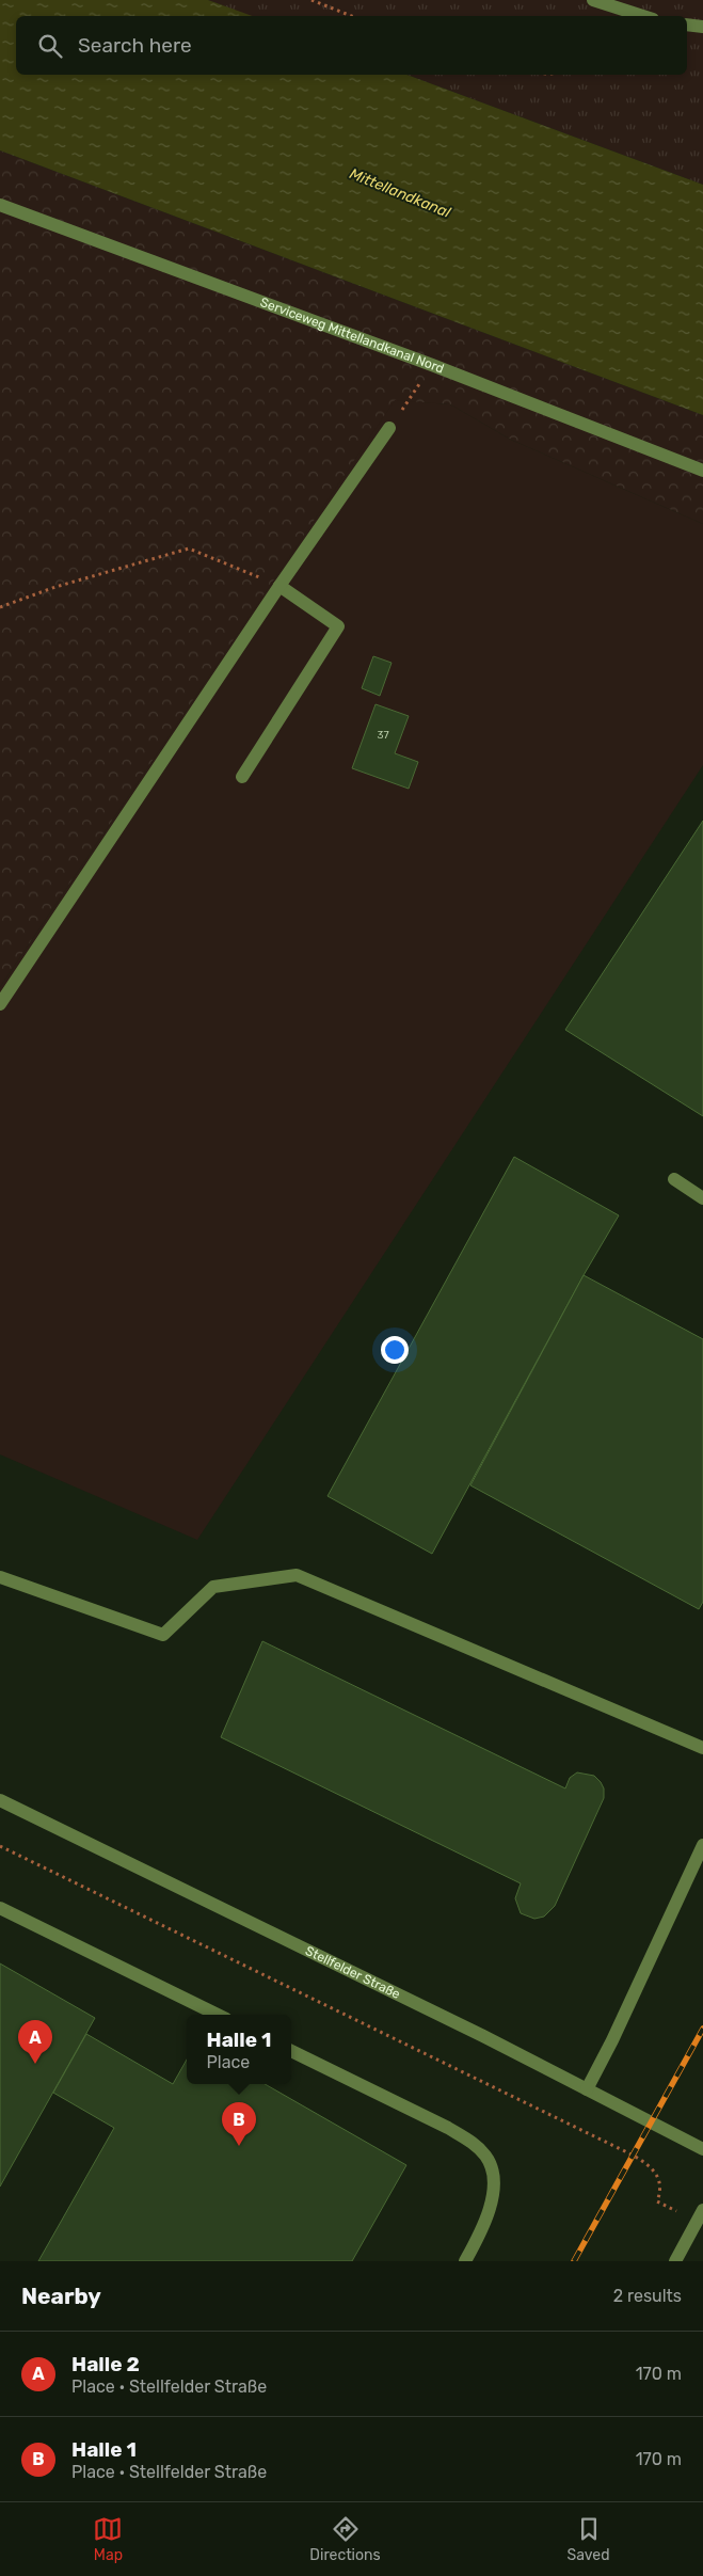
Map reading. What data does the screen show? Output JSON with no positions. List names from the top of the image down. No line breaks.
{"streets":{"street":["Serviceweg Mittellandkanal Nord","Stellfelder Straße"]},"water":["Mittellandkanal"],"house_numbers":["37"],"page":{"search":"Search here","popup":["Halle 1","Place"],"pins":["A","B"],"heading":["Nearby","2 results"],"list":[{"mark":"A","name":"Halle 2","note":"Place · Stellfelder Straße","value":"170 m"},{"mark":"B","name":"Halle 1","note":"Place · Stellfelder Straße","value":"170 m"}],"nav":["Map","Directions","Saved"]}}
